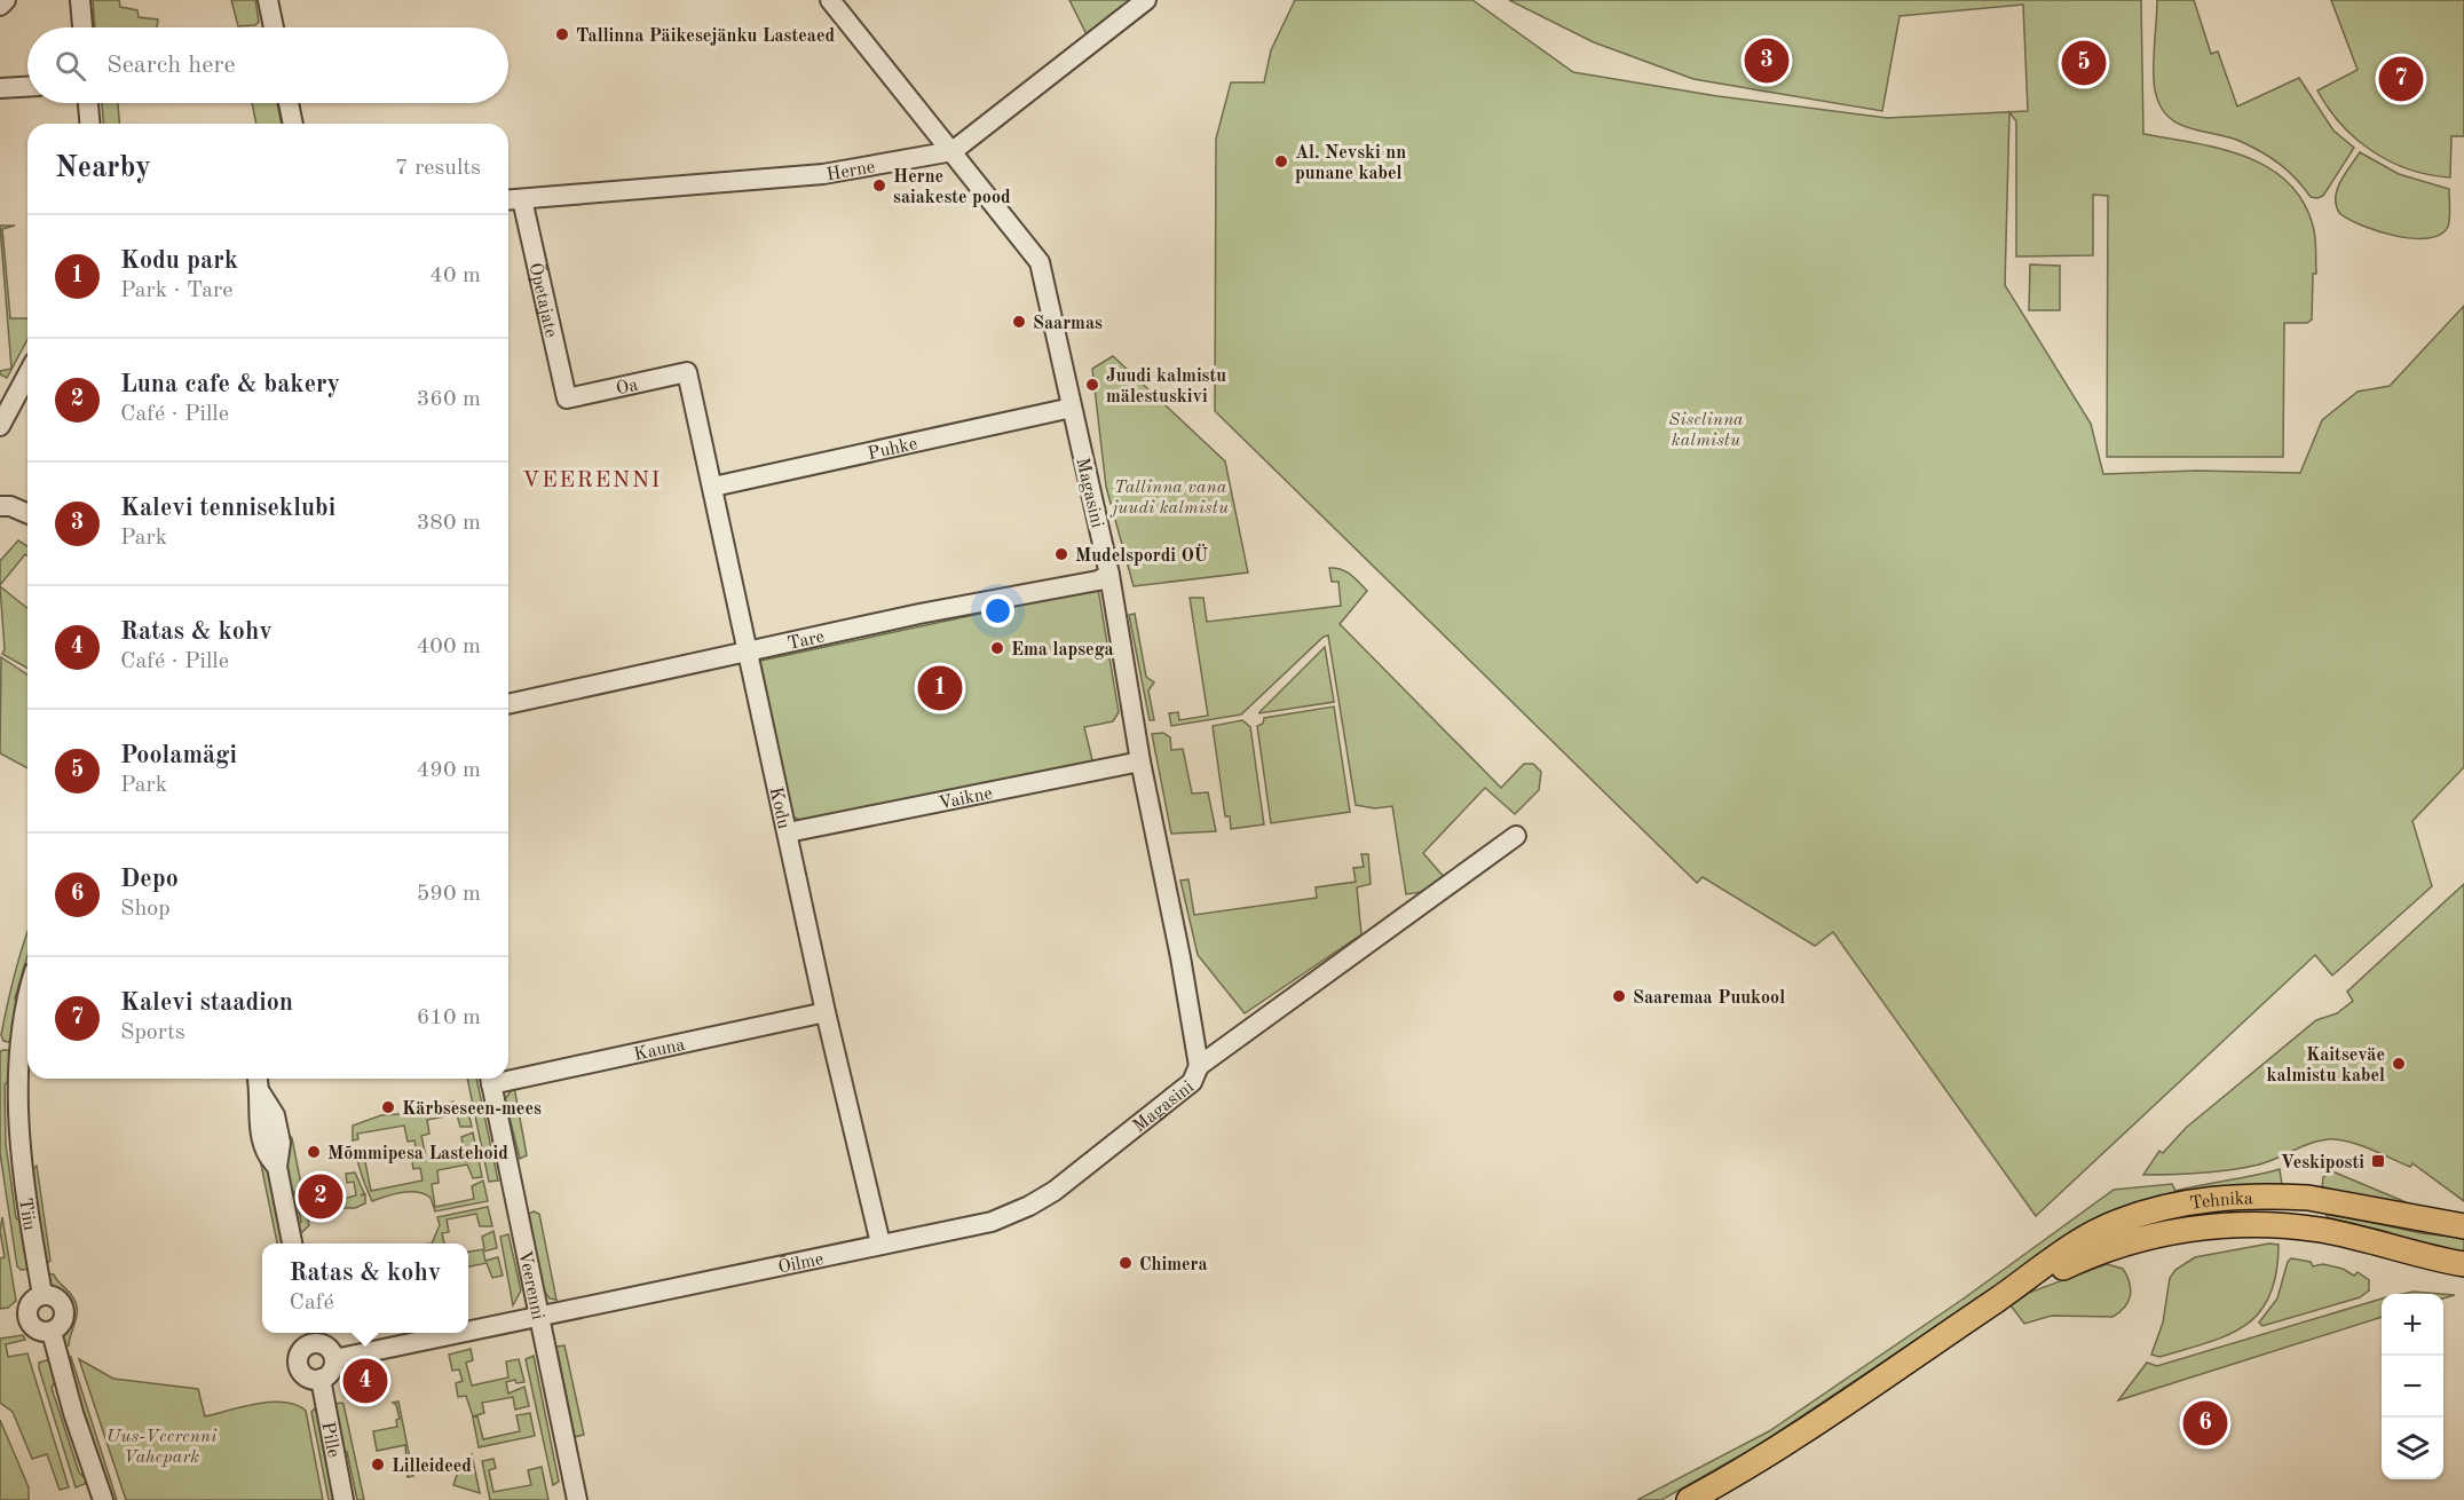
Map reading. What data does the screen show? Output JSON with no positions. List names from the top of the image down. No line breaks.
{"streets":{"main road":["Tehnika"],"street":["Herne","Õpetajate","Oa","Puhke","Magasini","Tare","Vaikne","Kodu","Kauna","Tiiu","Õilme","Veerenni","Pille"]},"crossings":[["Herne","Õpetajate"],["Herne","Magasini"],["Õpetajate","Oa"],["Oa","Kodu"],["Puhke","Magasini"],["Puhke","Kodu"],["Magasini","Tare"],["Magasini","Vaikne"],["Magasini","Õilme"],["Tare","Kodu"],["Vaikne","Kodu"],["Kodu","Kauna"],["Kodu","Õilme"],["Õilme","Veerenni"],["Õilme","Pille"]],"districts":["VEERENNI"],"parks":["Siselinna kalmistu","Tallinna vana juudi kalmistu","Uus-Veerenni Vahepark"],"places":{"other":["Tallinna Päikesejänku Lasteaed","Al. Nevski nn punane kabel","Herne saiakeste pood","Saarmas","Juudi kalmistu mälestuskivi","Mudelspordi OÜ","Ema lapsega","Saaremaa Puukool","Kaitseväe kalmistu kabel","Kärbseseen-mees","Mõmmipesa Lastehoid","Chimera","Lilleideed"],"transit":["Veskiposti"]},"page":{"search":"Search here","pins":["3","5","7","1","2","4","6"],"heading":["Nearby","7 results"],"list":[{"mark":"1","name":"Kodu park","note":"Park · Tare","value":"40 m"},{"mark":"2","name":"Luna cafe & bakery","note":"Café · Pille","value":"360 m"},{"mark":"3","name":"Kalevi tenniseklubi","note":"Park","value":"380 m"},{"mark":"4","name":"Ratas & kohv","note":"Café · Pille","value":"400 m"},{"mark":"5","name":"Poolamägi","note":"Park","value":"490 m"},{"mark":"6","name":"Depo","note":"Shop","value":"590 m"},{"mark":"7","name":"Kalevi staadion","note":"Sports","value":"610 m"}],"popup":["Ratas & kohv","Café"],"map_buttons":["+","−"]}}
